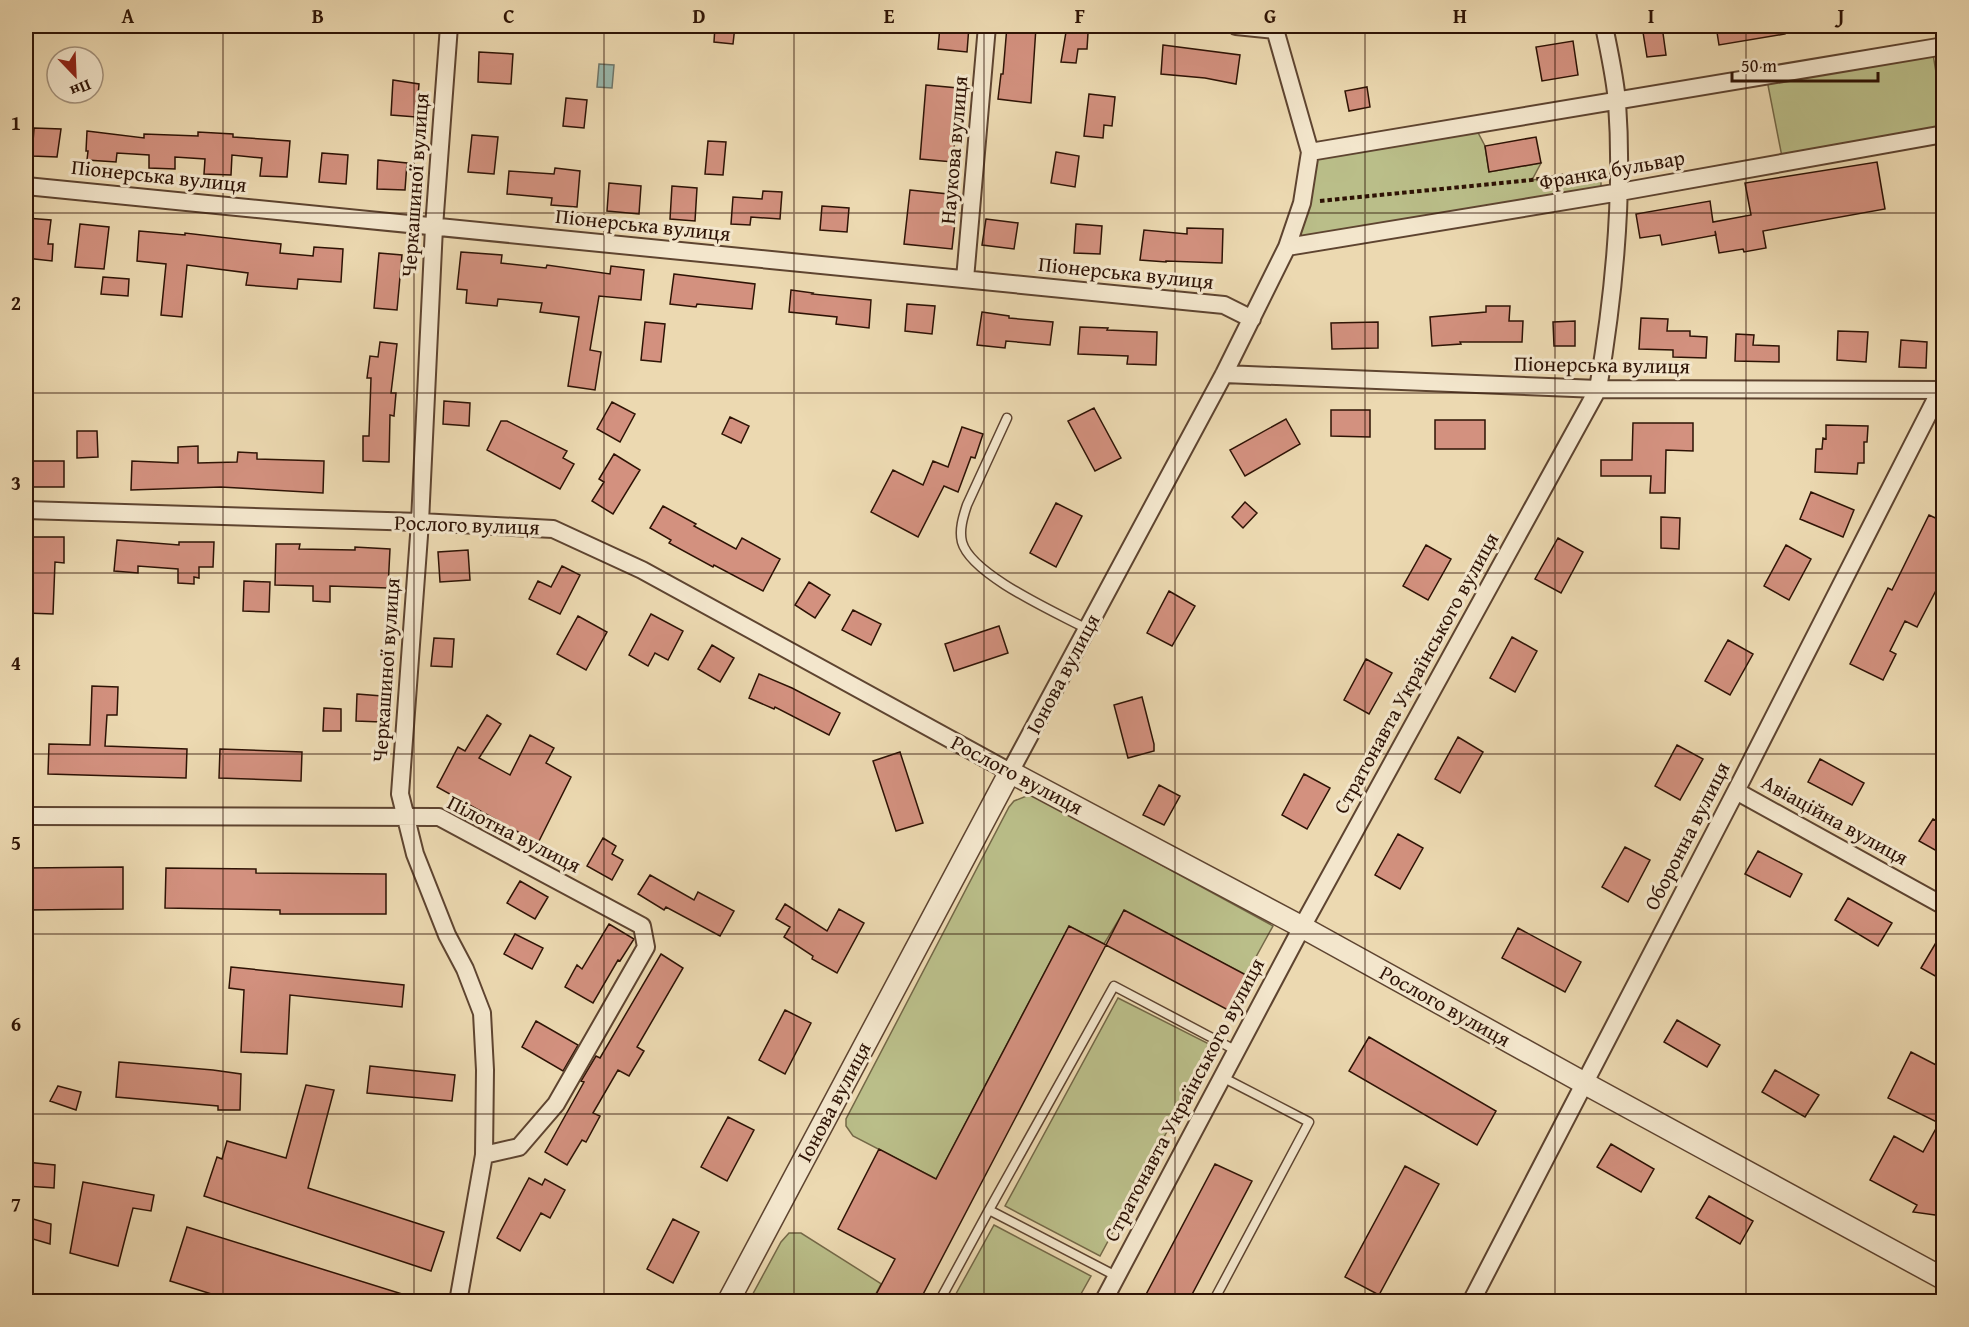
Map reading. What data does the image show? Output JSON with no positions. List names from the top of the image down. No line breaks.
{"streets":{"street":["Наукова вулиця","Франка бульвар","Піонерська вулиця","Черкашиної вулиця","Рослого вулиця","Стратонавта Українського вулиця","Іонова вулиця","Авіаційна вулиця","Пілотна вулиця","Оборонна вулиця"]},"crossings":[["Наукова вулиця","Піонерська вулиця"],["Франка бульвар","Стратонавта Українського вулиця"],["Франка бульвар","Іонова вулиця"],["Піонерська вулиця","Черкашиної вулиця"],["Піонерська вулиця","Стратонавта Українського вулиця"],["Піонерська вулиця","Іонова вулиця"],["Піонерська вулиця","Оборонна вулиця"],["Черкашиної вулиця","Рослого вулиця"],["Черкашиної вулиця","Пілотна вулиця"],["Рослого вулиця","Стратонавта Українського вулиця"],["Рослого вулиця","Іонова вулиця"],["Рослого вулиця","Оборонна вулиця"],["Авіаційна вулиця","Оборонна вулиця"]],"scale_bar":"50 m","north":"bottom right","grid":{"columns":["A","B","C","D","E","F","G","H","I","J"],"rows":["1","2","3","4","5","6","7"]}}
